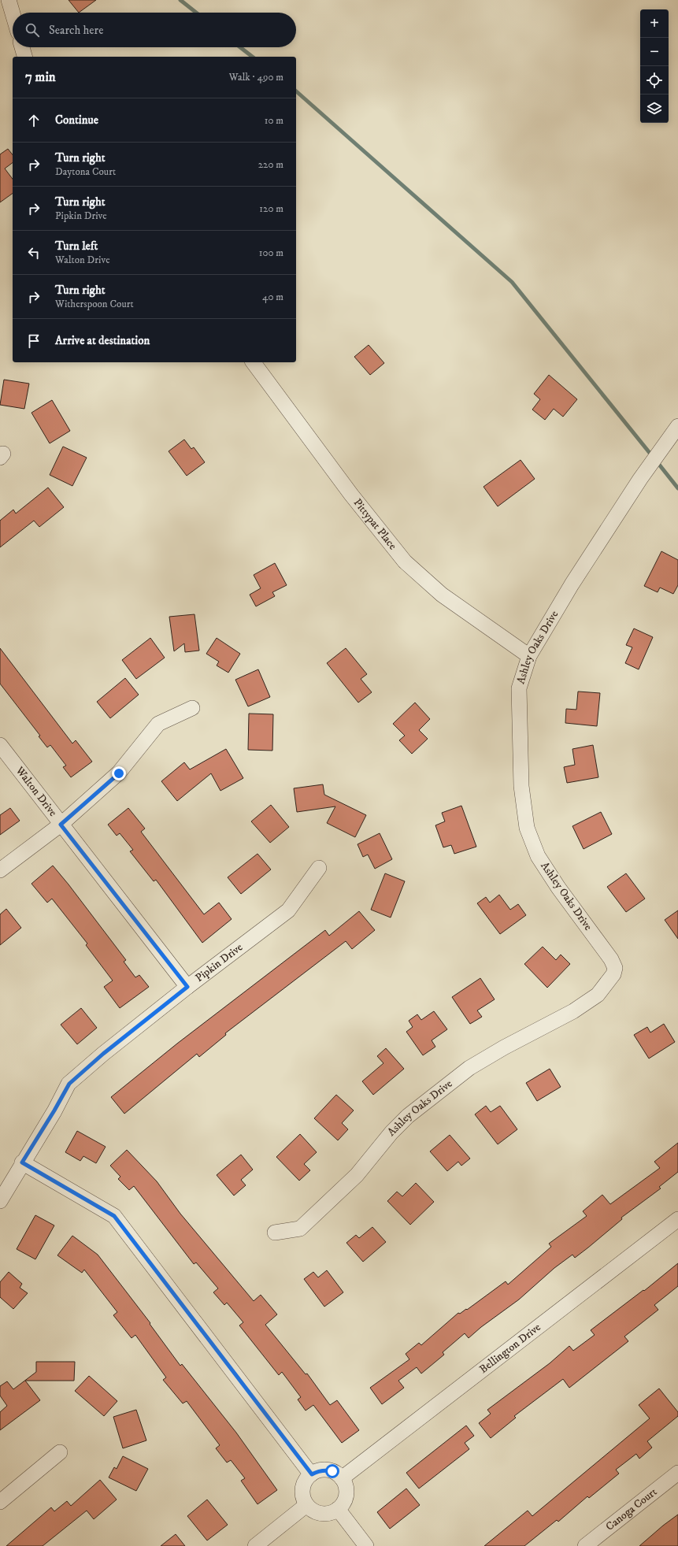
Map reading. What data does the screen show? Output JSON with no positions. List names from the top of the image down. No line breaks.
{"streets":{"street":["Pittypat Place","Ashley Oaks Drive","Walton Drive","Pipkin Drive","Bellington Drive","Canoga Court"]},"crossings":[["Pittypat Place","Ashley Oaks Drive"],["Walton Drive","Pipkin Drive"]],"page":{"map_buttons":["+","−"],"search":"Search here","heading":["7 min","Walk · 490 m"],"list":[["Continue","10 m"],["Turn right","Daytona Court","220 m"],["Turn right","Pipkin Drive","120 m"],["Turn left","Walton Drive","100 m"],["Turn right","Witherspoon Court","40 m"],"Arrive at destination"]}}
